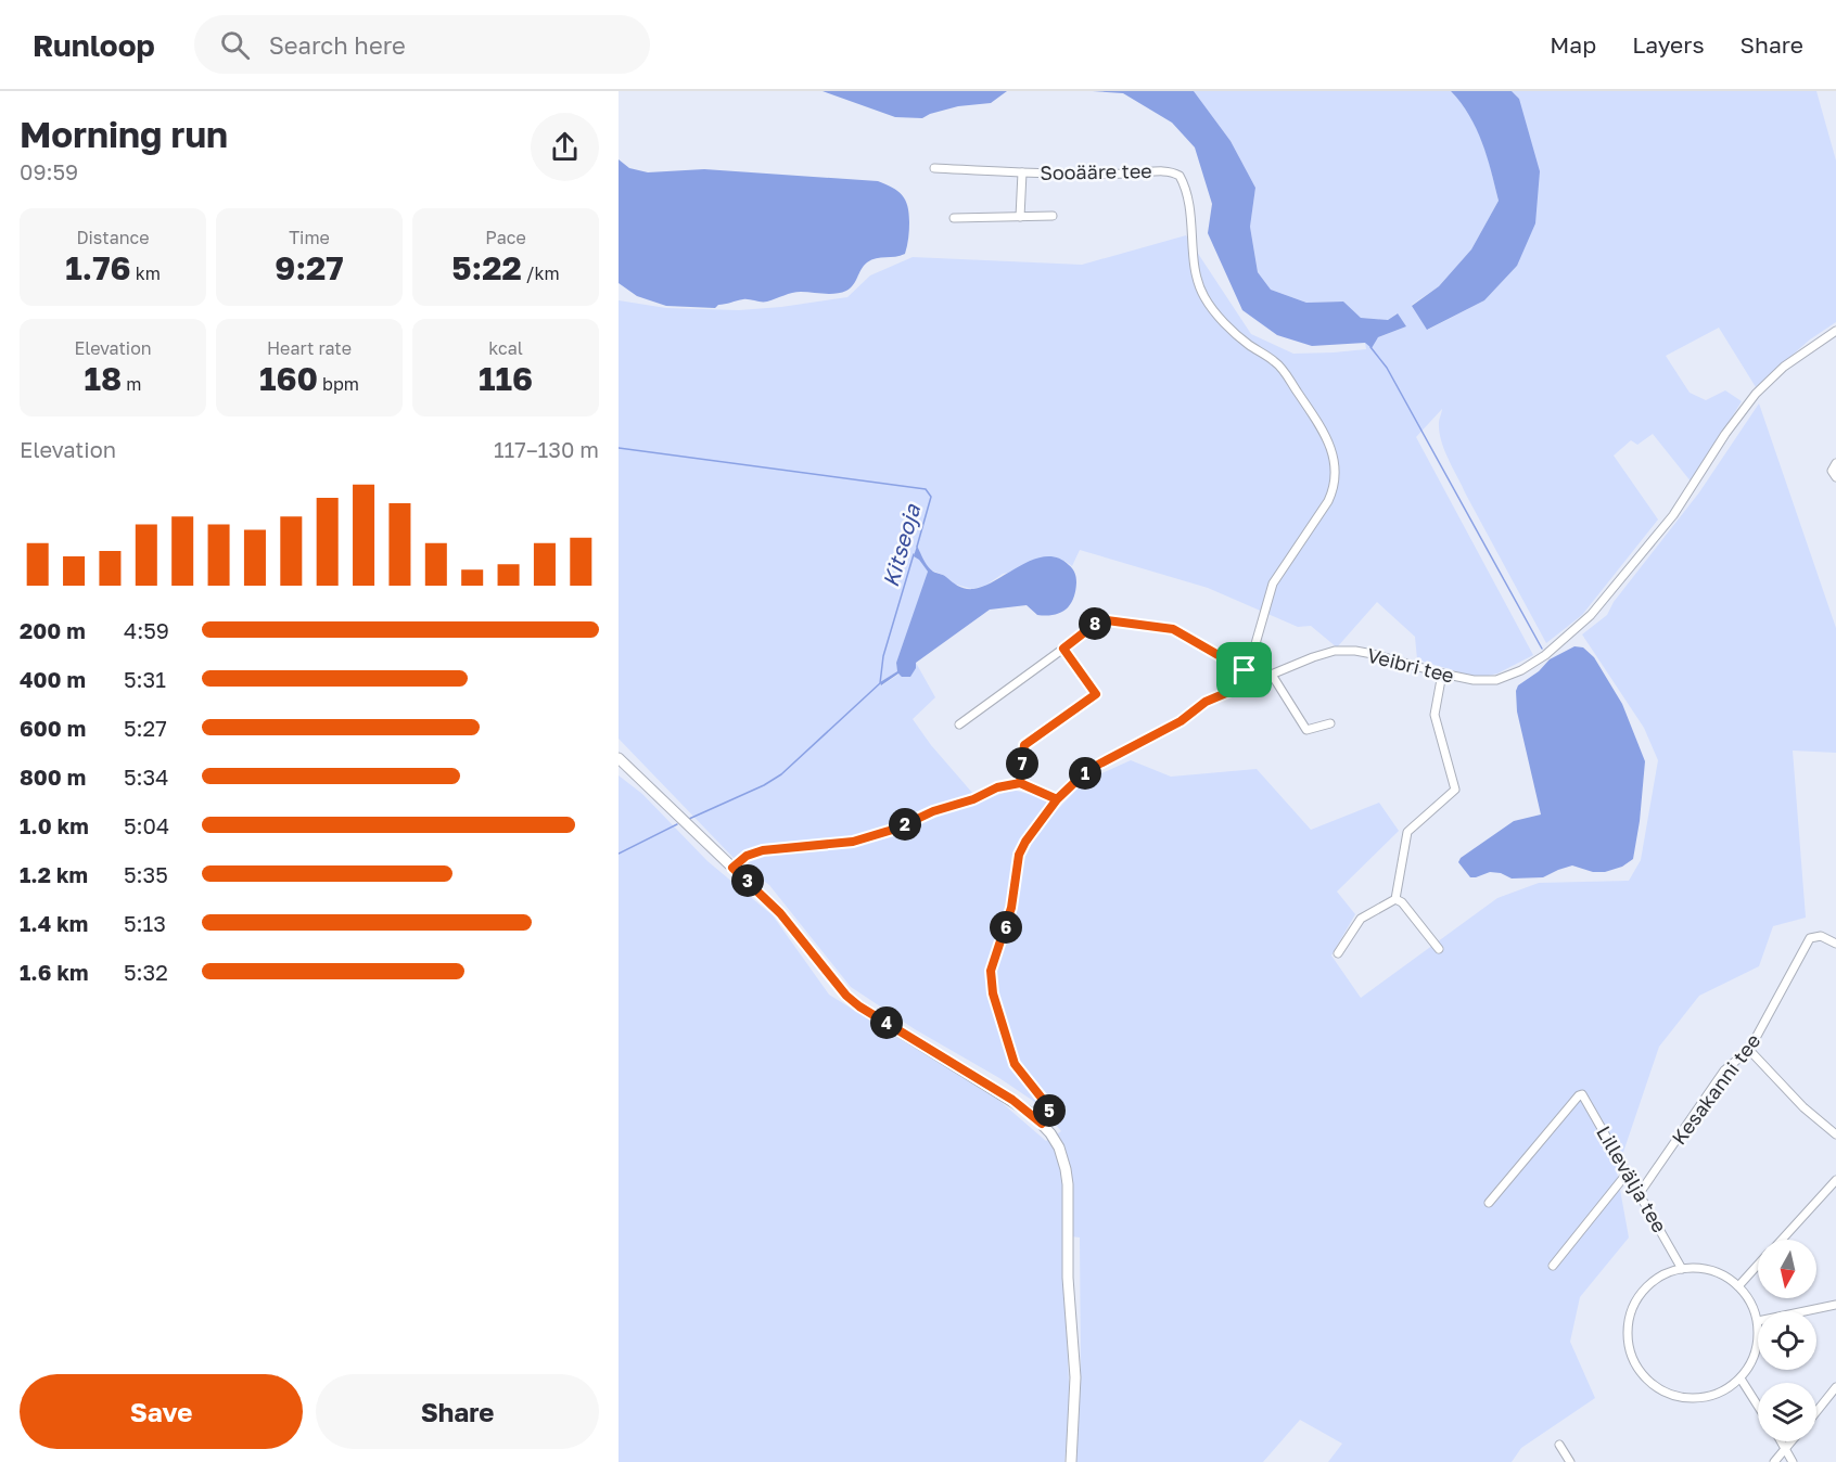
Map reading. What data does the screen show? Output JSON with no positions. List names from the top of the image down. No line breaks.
{"streets":{"street":["Sooääre tee","Veibri tee","Kesakanni tee","Lillevälja tee"]},"crossings":[["Kesakanni tee","Lillevälja tee"]],"water":["Kitseoja"],"north":"bottom","page":{"header":"Runloop","search":"Search here","nav":["Map","Layers","Share"],"heading":["Morning run","09:59"],"stats":[["Distance","1.76 km"],["Time","9:27"],["Pace","5:22 /km"],["Elevation","18 m"],["Heart rate","160 bpm"],["kcal","116"]],"chart":["Elevation","117–130 m"],"list":[{"name":"200 m","note":"4:59"},{"name":"400 m","note":"5:31"},{"name":"600 m","note":"5:27"},{"name":"800 m","note":"5:34"},{"name":"1.0 km","note":"5:04"},{"name":"1.2 km","note":"5:35"},{"name":"1.4 km","note":"5:13"},{"name":"1.6 km","note":"5:32"}],"pins":["8","7","1","2","3","6","4","5"],"buttons":["Save","Share"]}}
